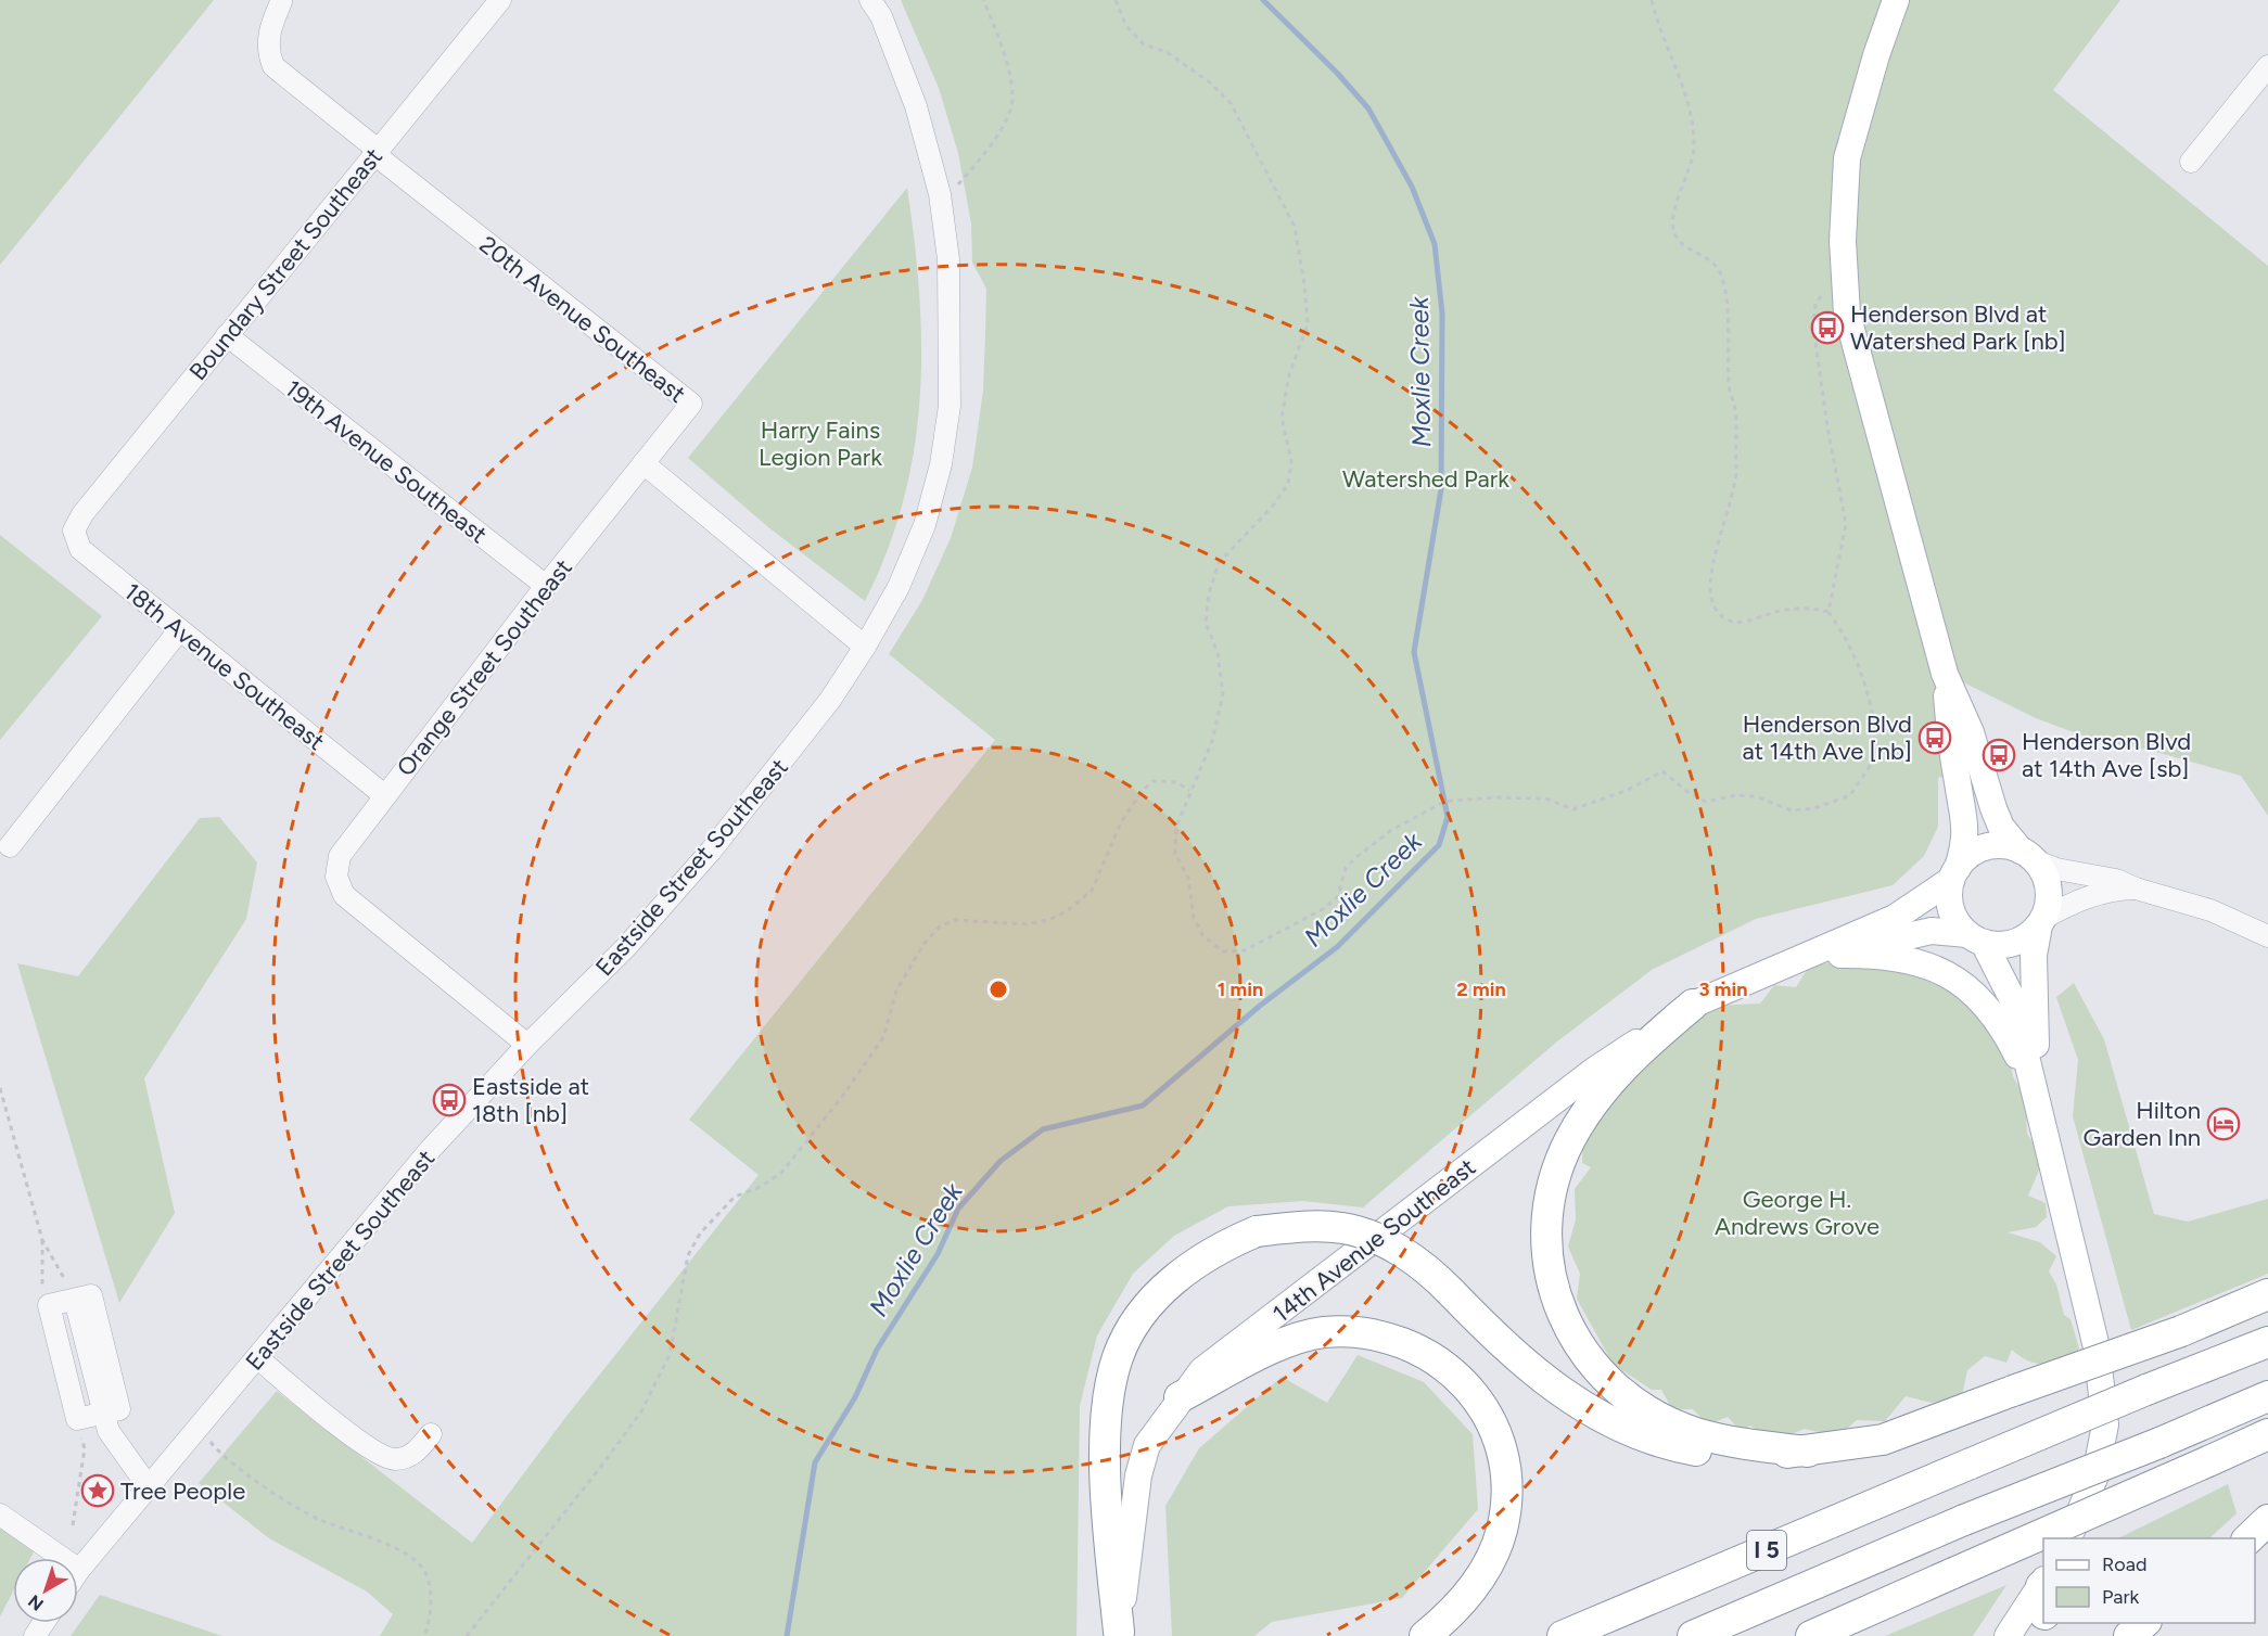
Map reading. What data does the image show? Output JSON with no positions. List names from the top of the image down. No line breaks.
{"streets":{"highway":["I 5"],"main road":["14th Avenue Southeast"],"street":["Boundary Street Southeast","20th Avenue Southeast","19th Avenue Southeast","18th Avenue Southeast","Orange Street Southeast","Eastside Street Southeast"]},"crossings":[["Boundary Street Southeast","20th Avenue Southeast"],["Boundary Street Southeast","19th Avenue Southeast"],["Boundary Street Southeast","18th Avenue Southeast"],["20th Avenue Southeast","Orange Street Southeast"],["19th Avenue Southeast","Orange Street Southeast"],["18th Avenue Southeast","Orange Street Southeast"],["Orange Street Southeast","Eastside Street Southeast"]],"water":["Moxlie Creek"],"parks":["Harry Fains Legion Park","Watershed Park","George H. Andrews Grove"],"places":{"bus stop":["Henderson Blvd at Watershed Park [nb]","Henderson Blvd at 14th Ave [nb]","Henderson Blvd at 14th Ave [sb]","Eastside at 18th [nb]"],"hotel":["Hilton Garden Inn"],"place":["Tree People"]},"legend":["Road","Park"],"north":"bottom left","rings":["1 min","2 min","3 min"]}
